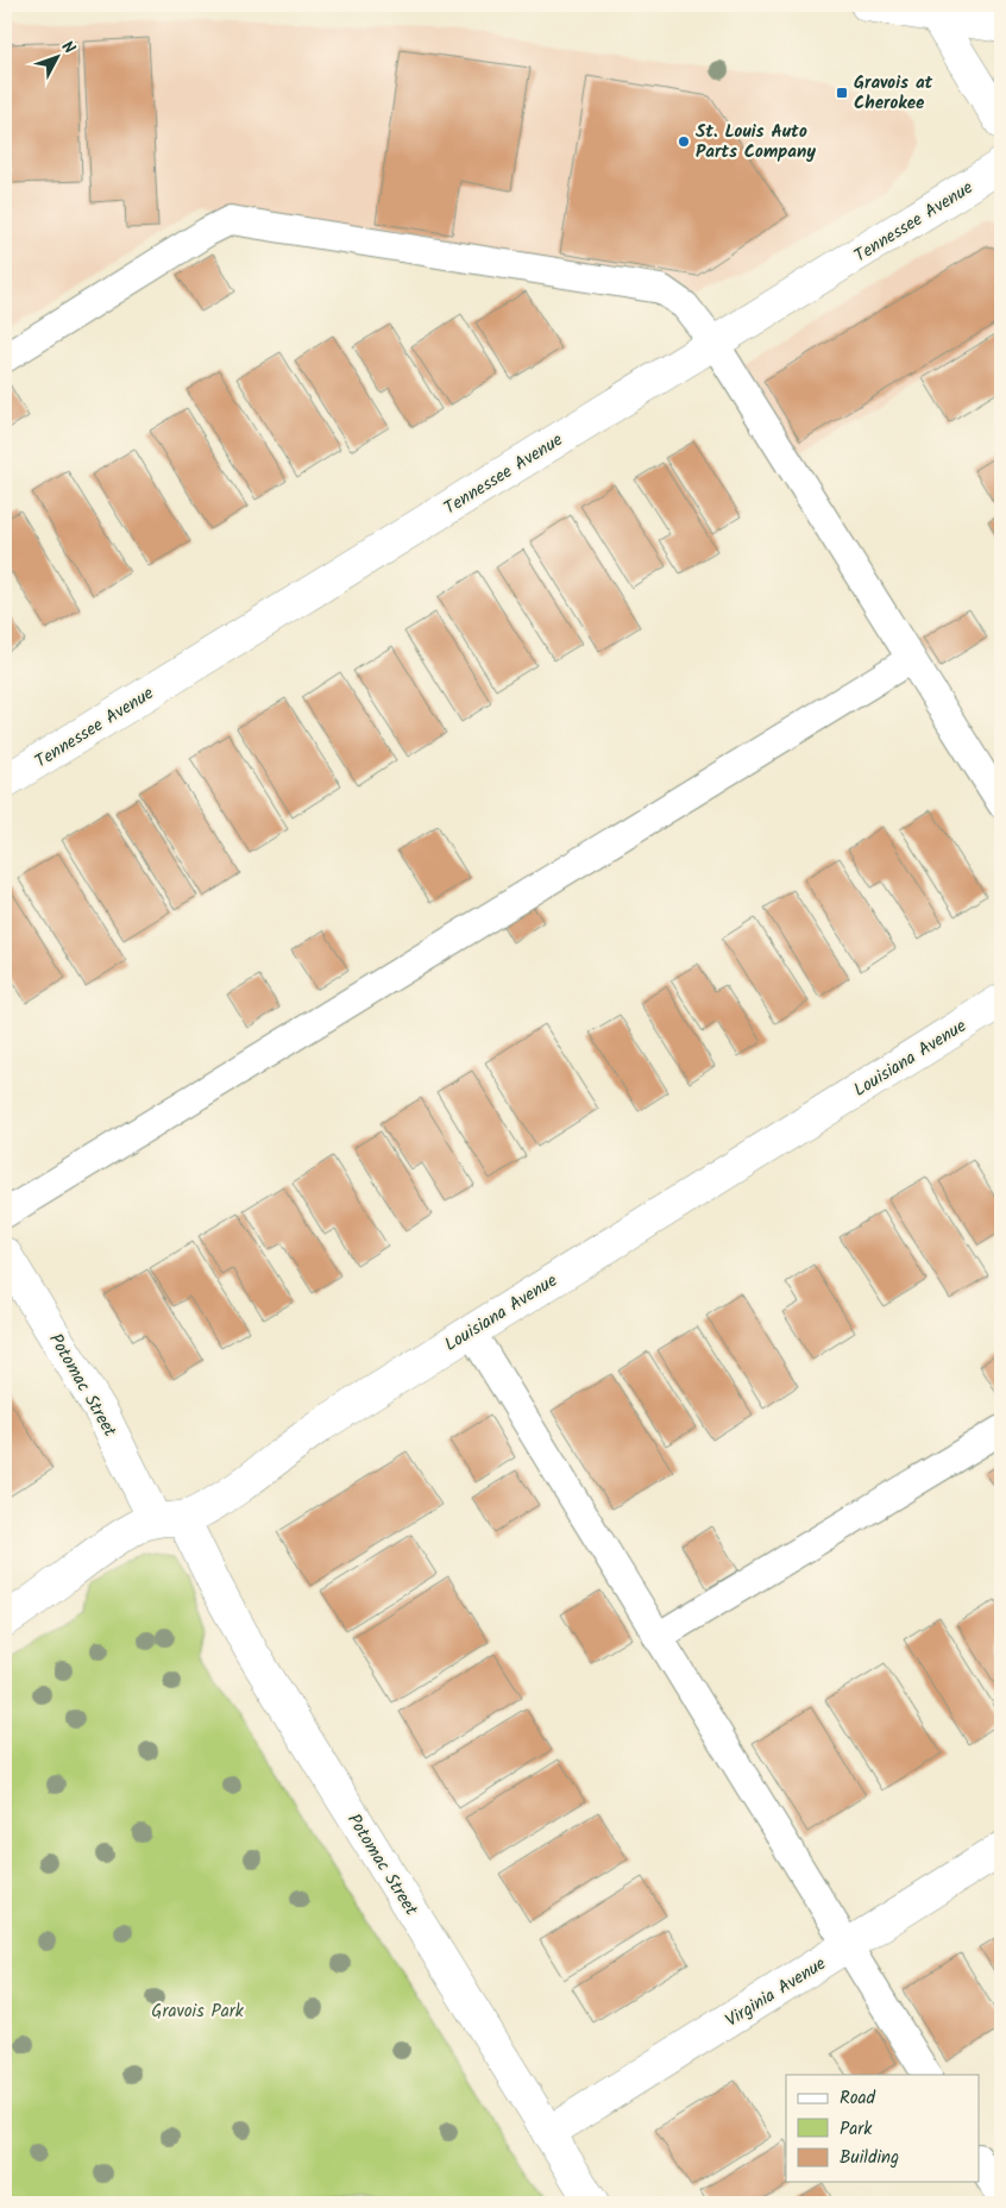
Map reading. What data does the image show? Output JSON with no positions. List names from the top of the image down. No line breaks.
{"streets":{"street":["Tennessee Avenue","Louisiana Avenue","Potomac Street","Virginia Avenue"]},"crossings":[["Louisiana Avenue","Potomac Street"],["Potomac Street","Virginia Avenue"]],"parks":["Gravois Park"],"places":{"transit":["Gravois at Cherokee"],"other":["St. Louis Auto Parts Company"]},"legend":["Road","Park","Building"],"north":"top right"}
